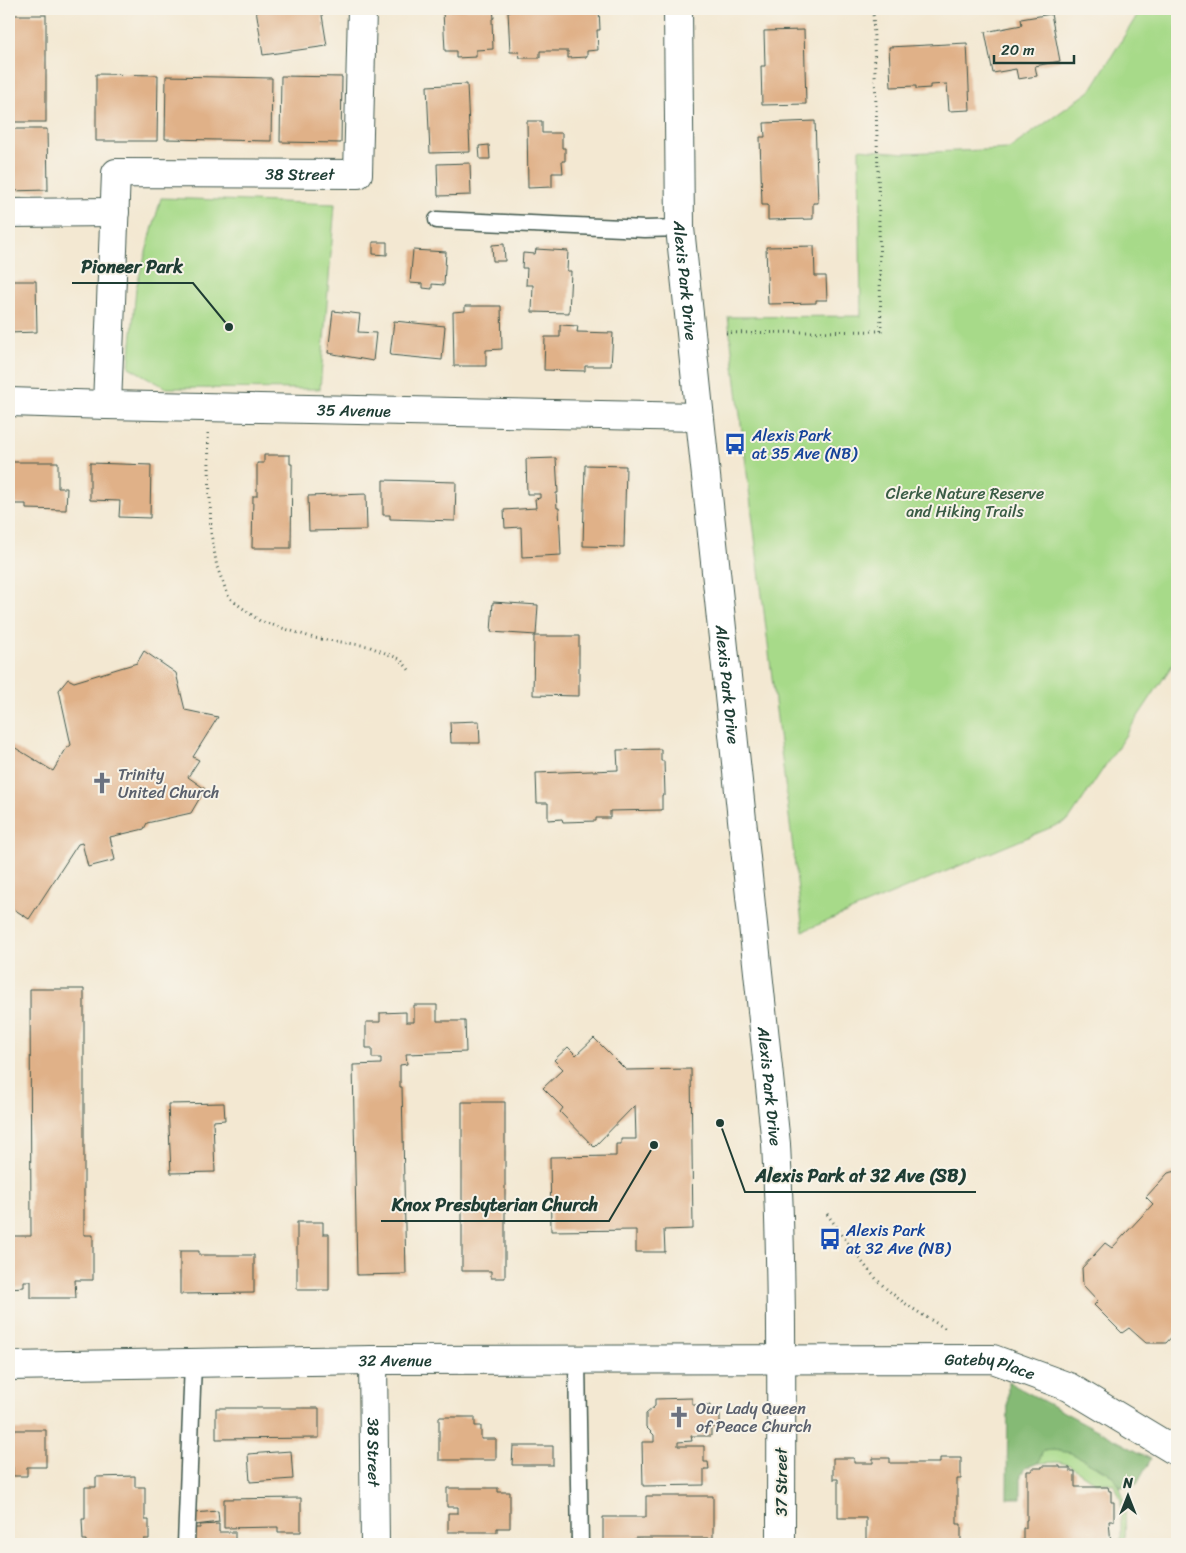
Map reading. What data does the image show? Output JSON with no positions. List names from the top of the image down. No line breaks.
{"streets":{"street":["38 Street","Alexis Park Drive","35 Avenue","32 Avenue","Gateby Place","37 Street"]},"crossings":[["38 Street","35 Avenue"],["38 Street","32 Avenue"],["Alexis Park Drive","35 Avenue"],["Alexis Park Drive","32 Avenue"],["Alexis Park Drive","Gateby Place"],["Alexis Park Drive","37 Street"],["32 Avenue","Gateby Place"],["32 Avenue","37 Street"],["Gateby Place","37 Street"]],"parks":["Clerke Nature Reserve and Hiking Trails"],"places":{"other":["Pioneer Park","Alexis Park at 32 Ave (SB)","Knox Presbyterian Church"],"bus stop":["Alexis Park at 35 Ave (NB)","Alexis Park at 32 Ave (NB)"],"church":["Trinity United Church","Our Lady Queen of Peace Church"]},"scale_bar":"20 m","north":"top"}
